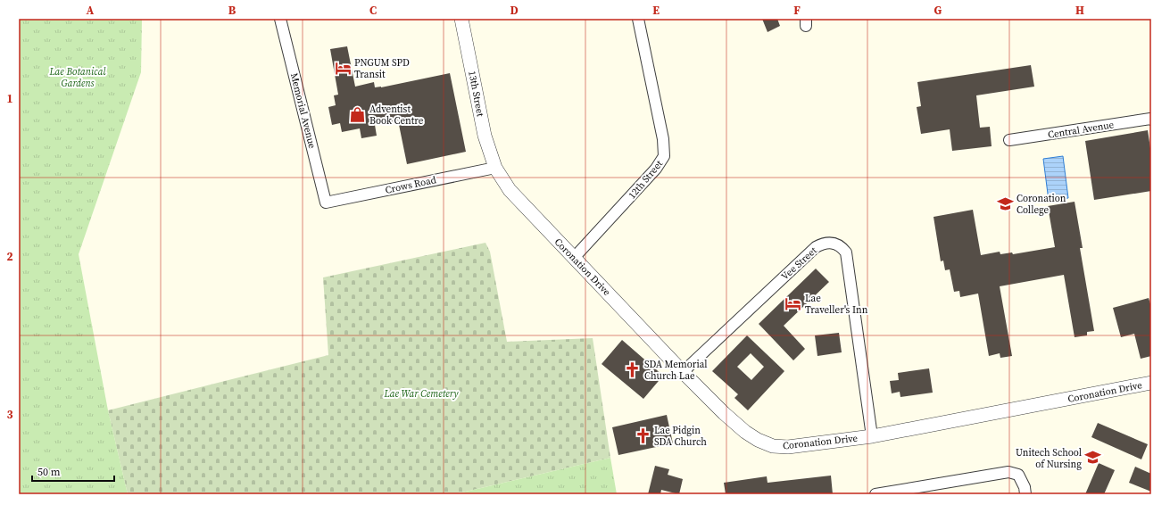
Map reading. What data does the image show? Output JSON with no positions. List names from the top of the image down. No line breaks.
{"streets":{"street":["13th Street","Memorial Avenue","Central Avenue","12th Street","Crows Road","Vee Street","Coronation Drive"]},"crossings":[["13th Street","Crows Road"],["13th Street","Coronation Drive"],["Memorial Avenue","Crows Road"],["12th Street","Coronation Drive"],["Crows Road","Coronation Drive"],["Vee Street","Coronation Drive"]],"parks":["Lae Botanical Gardens","Lae War Cemetery"],"places":{"hotel":["PNGUM SPD Transit","Lae Traveller's Inn"],"shop":["Adventist Book Centre"],"school or university":["Coronation College","Unitech School of Nursing"],"church":["SDA Memorial Church Lae","Lae Pidgin SDA Church"]},"scale_bar":"50 m","grid":{"columns":["A","B","C","D","E","F","G","H"],"rows":["1","2","3"]}}
